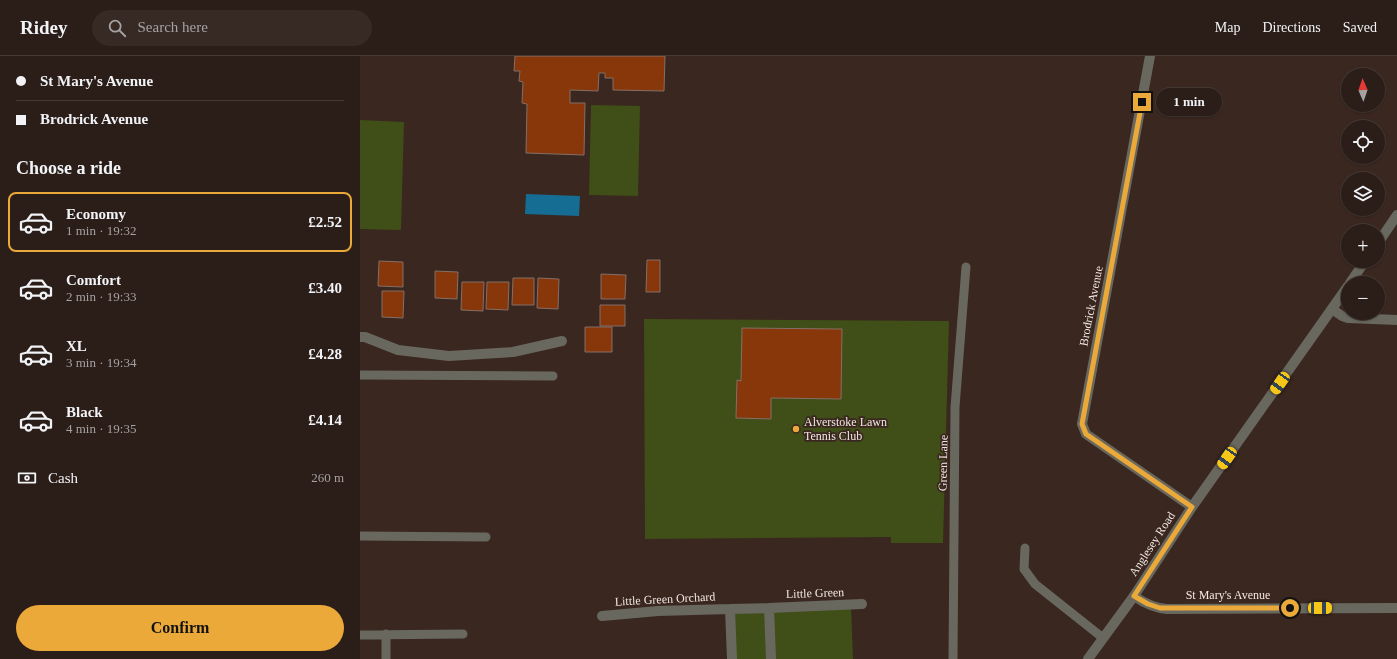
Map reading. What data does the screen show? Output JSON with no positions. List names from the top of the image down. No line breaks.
{"streets":{"street":["Brodrick Avenue","Anglesey Road","Little Green","St Mary's Avenue","Little Green Orchard"],"lane":["Green Lane"]},"crossings":[["Brodrick Avenue","Anglesey Road"],["Anglesey Road","St Mary's Avenue"],["Little Green","Little Green Orchard"]],"places":["Alverstoke Lawn Tennis Club"],"north":"top","page":{"header":"Ridey","search":"Search here","nav":["Map","Directions","Saved"],"banner":["St Mary's Avenue","Brodrick Avenue"],"map_buttons":["+","−"],"bubble":"1 min","heading":"Choose a ride","list":[{"name":"Economy","note":"1 min · 19:32","value":"£2.52"},{"name":"Comfort","note":"2 min · 19:33","value":"£3.40"},{"name":"XL","note":"3 min · 19:34","value":"£4.28"},{"name":"Black","note":"4 min · 19:35","value":"£4.14"}],"pay":["Cash","260 m"],"buttons":"Confirm"}}
